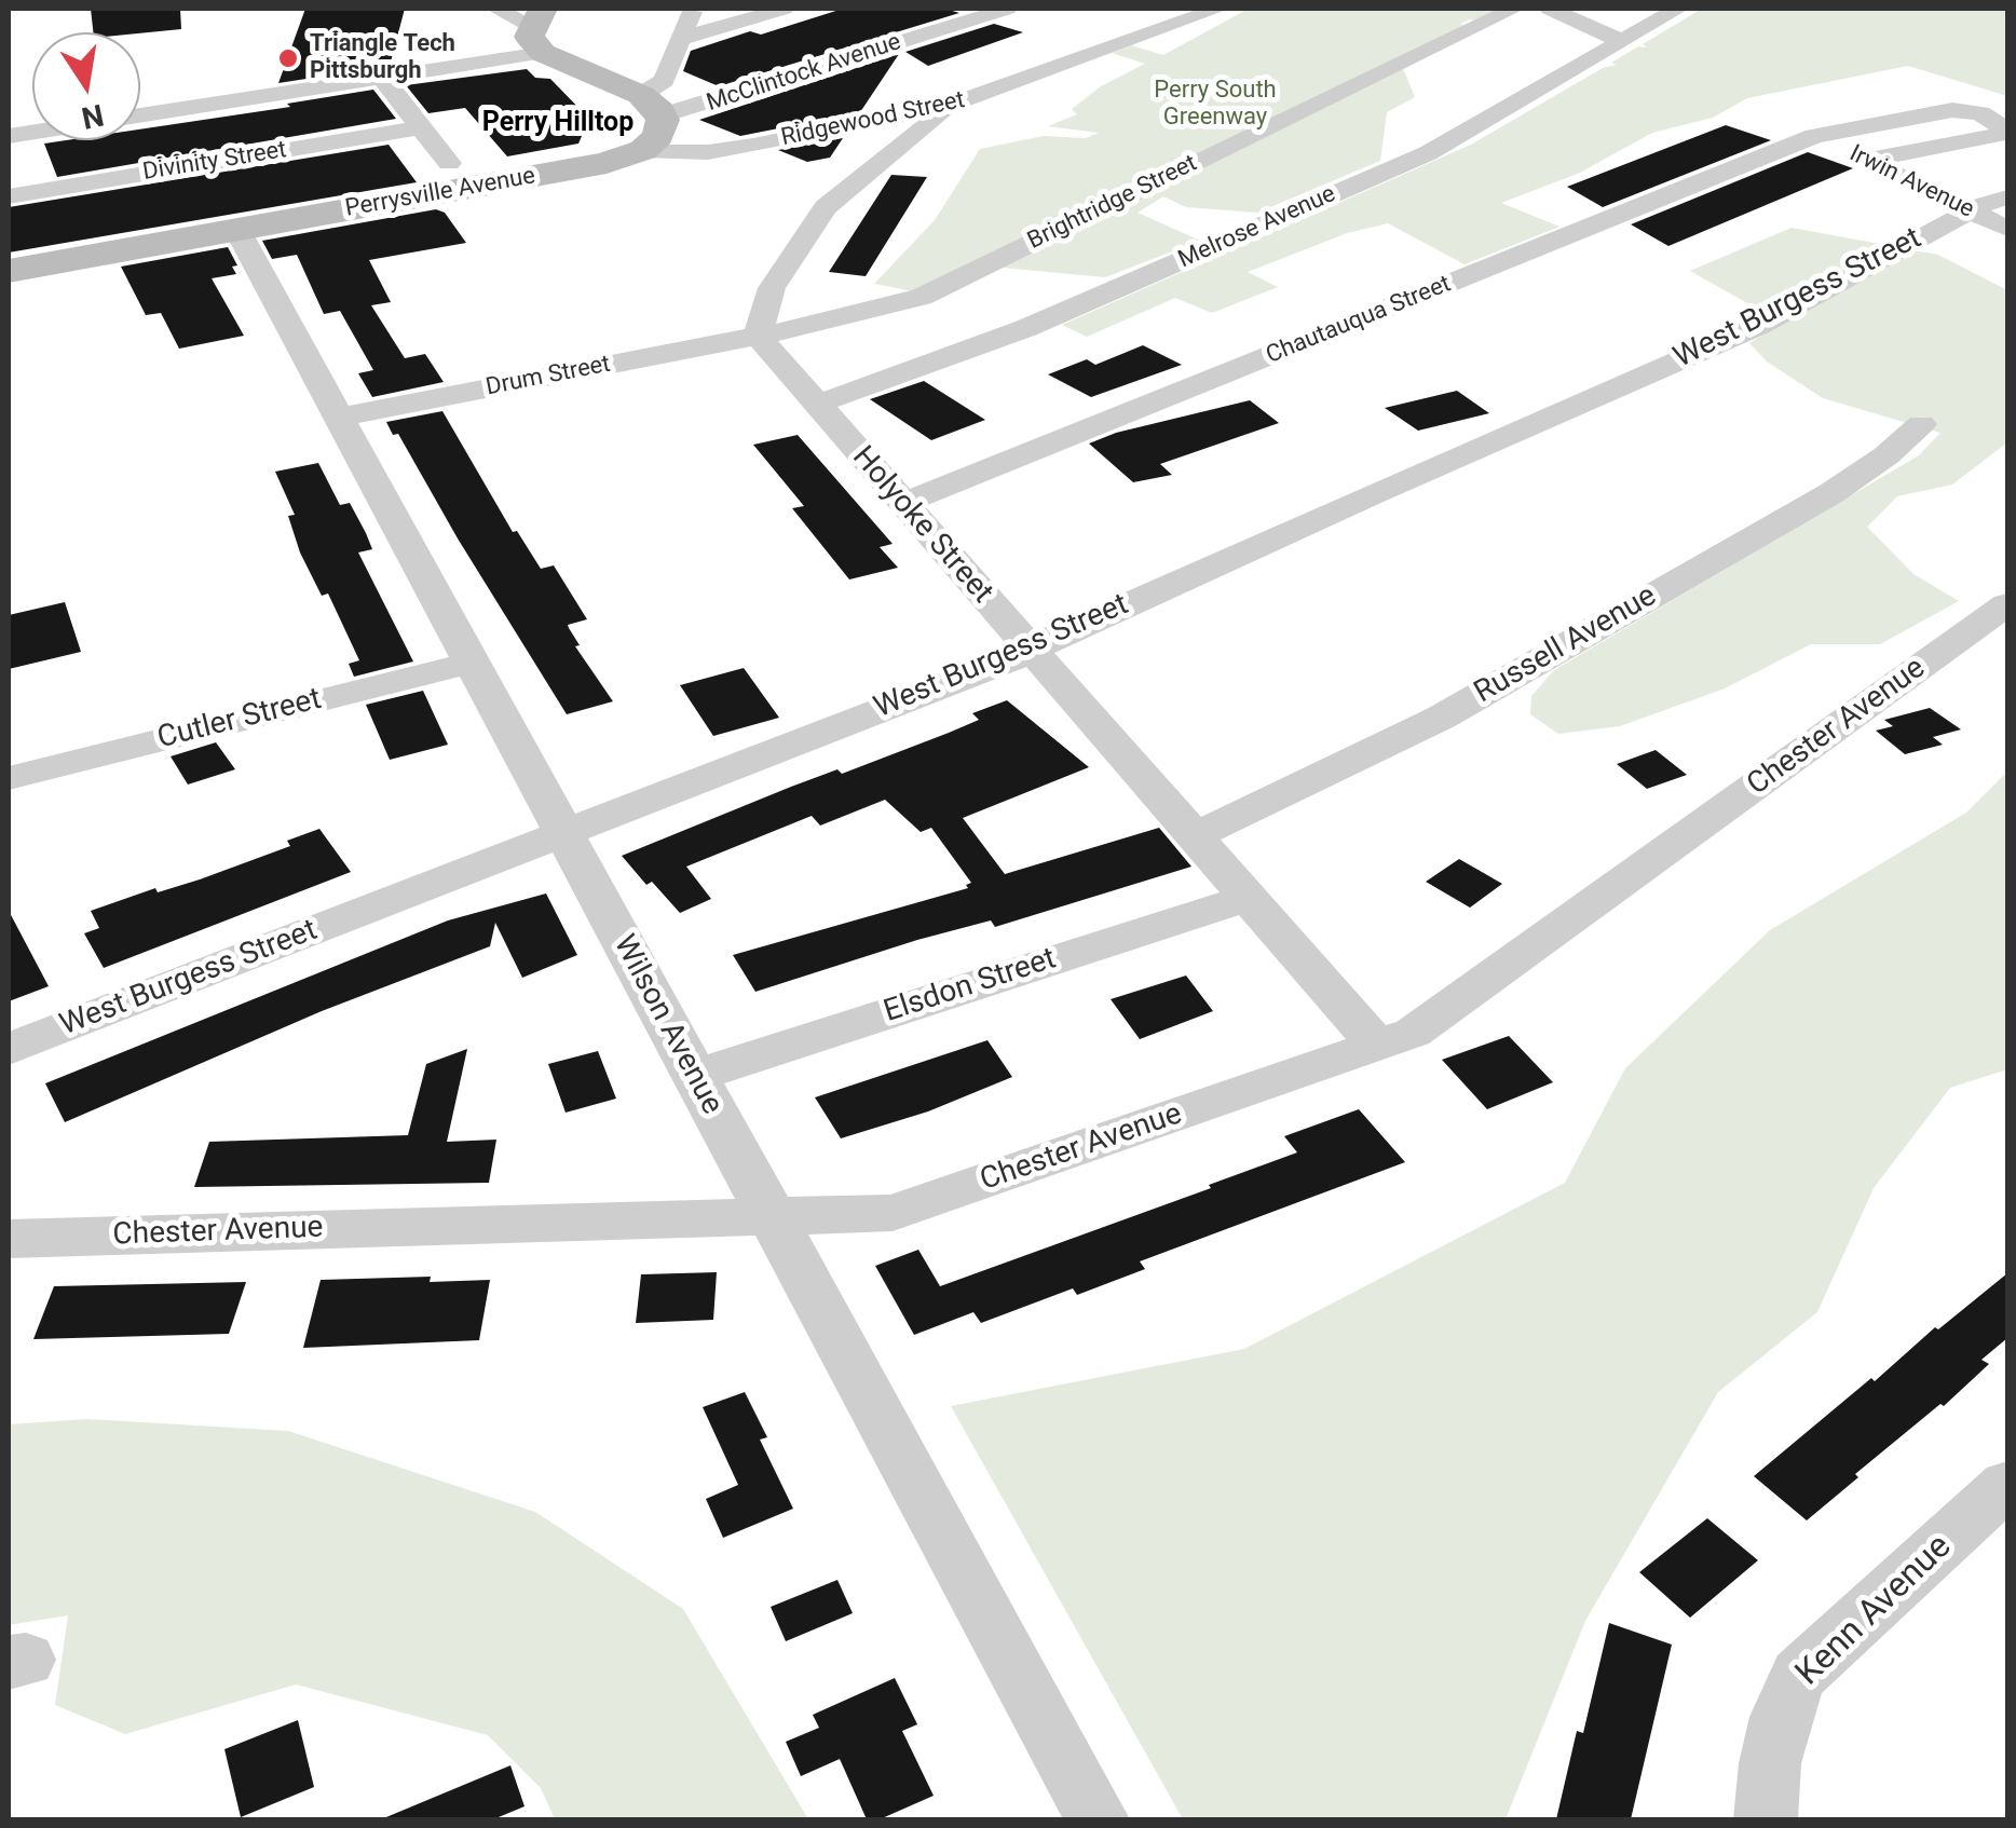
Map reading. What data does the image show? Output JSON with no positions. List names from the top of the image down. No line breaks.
{"streets":{"street":["McClintock Avenue","Ridgewood Street","Divinity Street","Irwin Avenue","Perrysville Avenue","Brightridge Street","Melrose Avenue","West Burgess Street","Chautauqua Street","Drum Street","Holyoke Street","Russell Avenue","Cutler Street","Chester Avenue","Elsdon Street","Wilson Avenue","Kenn Avenue"]},"crossings":[["Ridgewood Street","Perrysville Avenue"],["Irwin Avenue","West Burgess Street"],["Irwin Avenue","Chautauqua Street"],["Perrysville Avenue","Wilson Avenue"],["Brightridge Street","Drum Street"],["Brightridge Street","Holyoke Street"],["Melrose Avenue","Holyoke Street"],["West Burgess Street","Holyoke Street"],["West Burgess Street","Wilson Avenue"],["Chautauqua Street","Holyoke Street"],["Drum Street","Holyoke Street"],["Drum Street","Wilson Avenue"],["Holyoke Street","Russell Avenue"],["Holyoke Street","Chester Avenue"],["Holyoke Street","Elsdon Street"],["Cutler Street","Wilson Avenue"],["Chester Avenue","Wilson Avenue"],["Elsdon Street","Wilson Avenue"]],"districts":["Perry Hilltop"],"parks":["Perry South Greenway"],"places":["Triangle Tech Pittsburgh"],"north":"bottom"}
